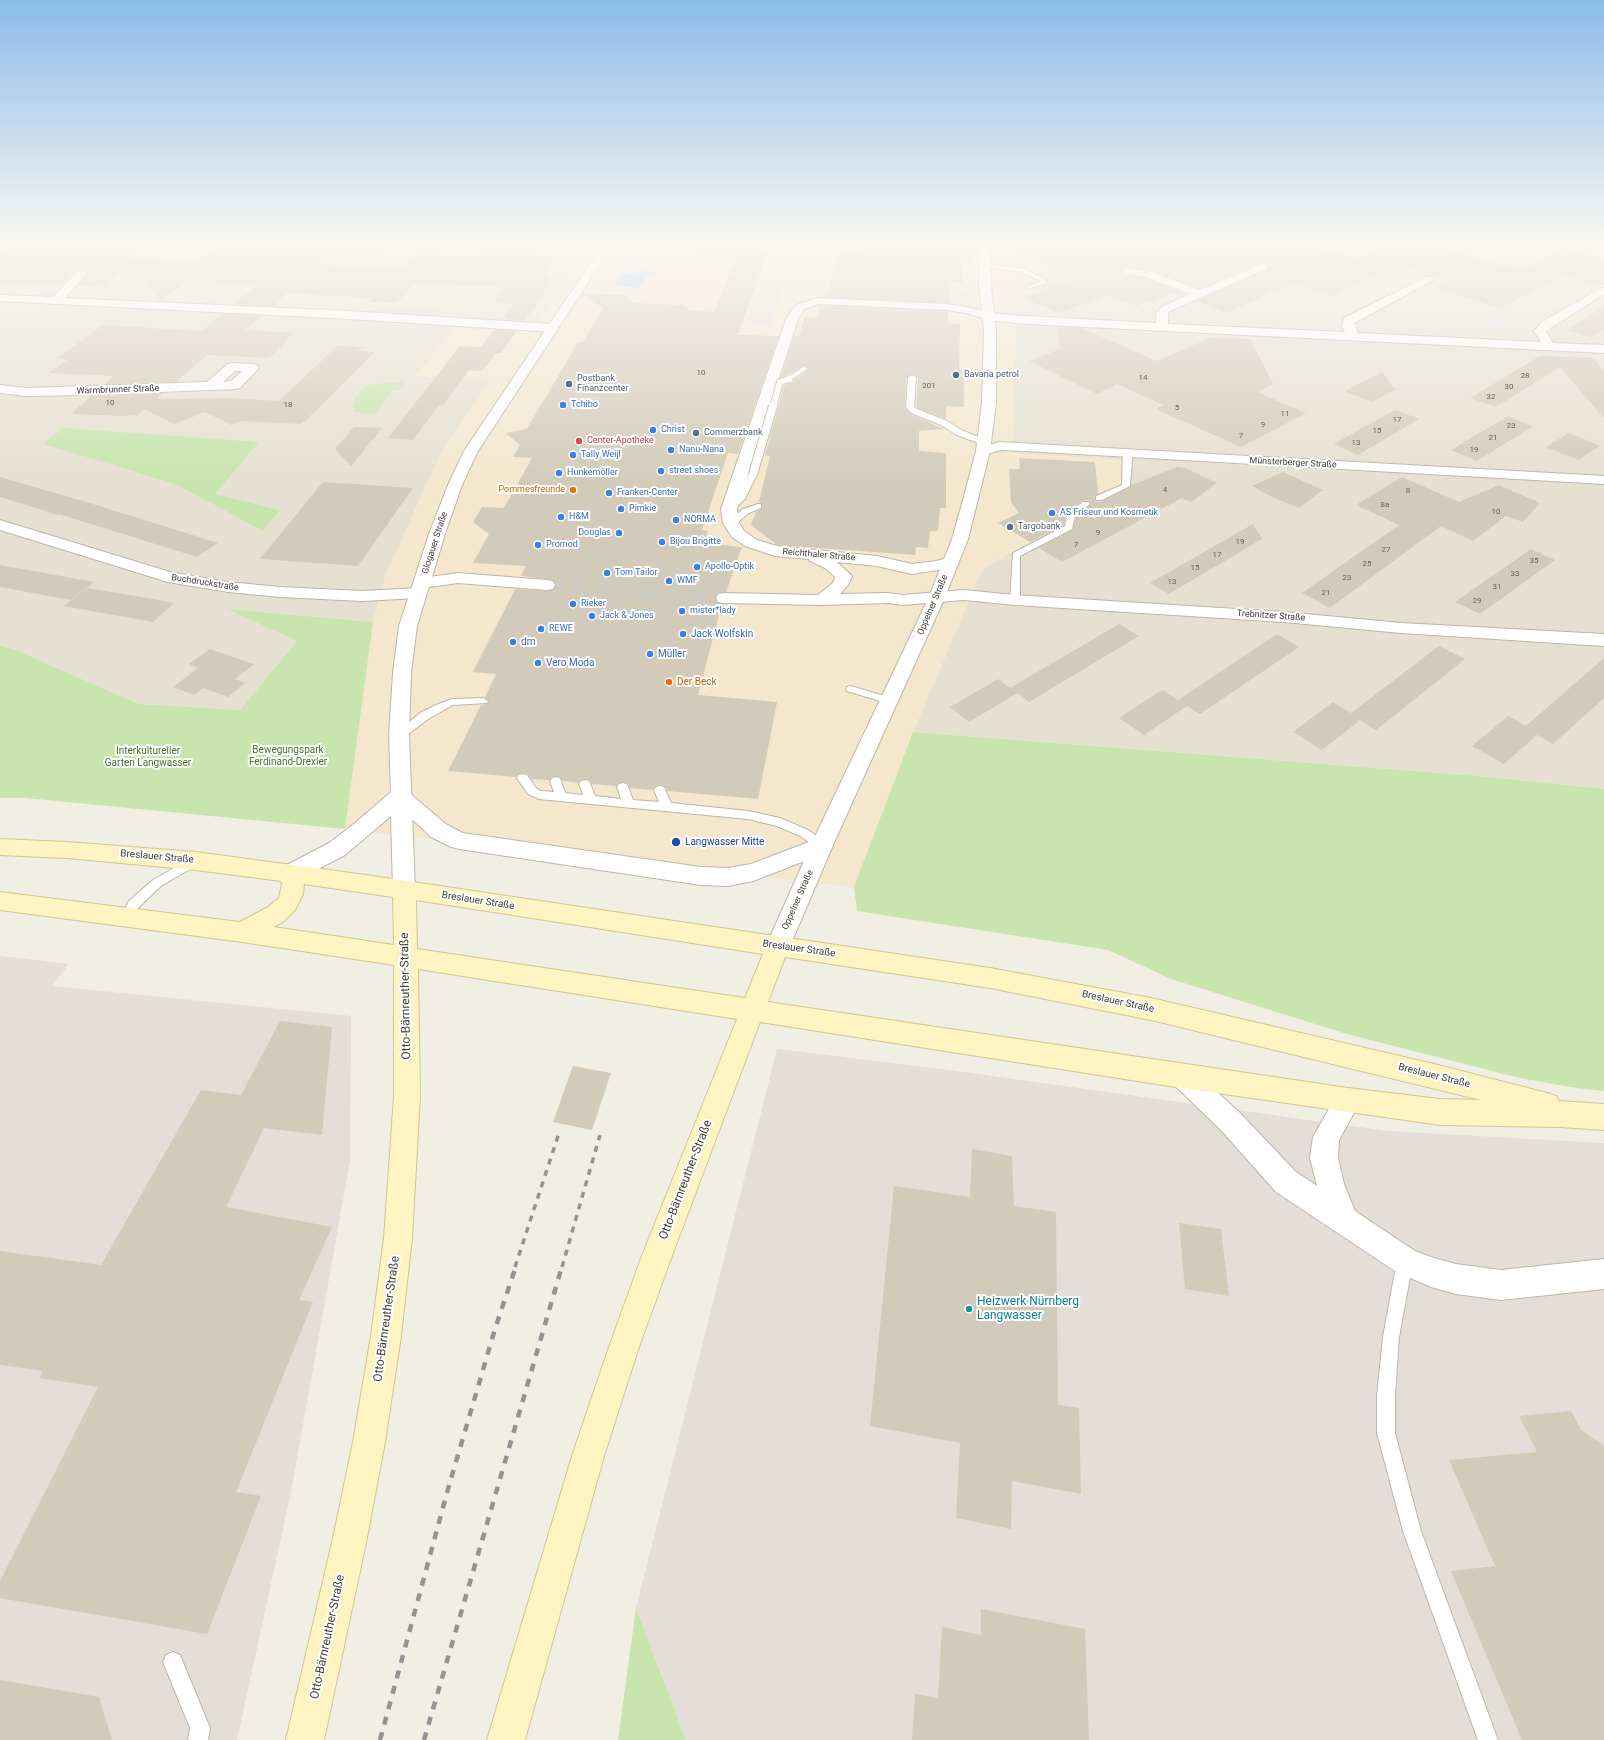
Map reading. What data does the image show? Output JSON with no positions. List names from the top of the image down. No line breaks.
{"streets":{"main road":["Breslauer Straße","Otto-Bärnreuther-Straße"],"street":["Warmbrunner Straße","Münsterberger Straße","Glogauer Straße","Reichthaler Straße","Buchdruckstraße","Oppelner Straße","Trebnitzer Straße"]},"crossings":[["Münsterberger Straße","Oppelner Straße"],["Glogauer Straße","Buchdruckstraße"],["Glogauer Straße","Breslauer Straße"],["Glogauer Straße","Otto-Bärnreuther-Straße"],["Reichthaler Straße","Oppelner Straße"],["Oppelner Straße","Trebnitzer Straße"],["Oppelner Straße","Breslauer Straße"],["Oppelner Straße","Otto-Bärnreuther-Straße"],["Breslauer Straße","Otto-Bärnreuther-Straße"]],"parks":["Bewegungspark Ferdinand-Drexler","Interkultureller Garten Langwasser"],"places":["Bavaria petrol","Postbank Finanzcenter","Tchibo","Christ","Commerzbank","Center-Apotheke","Nanu-Nana","Tally Weijl","street shoes","Hunkemöller","Pommesfreunde","Franken-Center","Pimkie","AS Friseur und Kosmetik","H&M","NORMA","Targobank","Douglas","Bijou Brigitte","Promod","Apollo-Optik","Tom Tailor","WMF","Rieker","mister*lady","Jack & Jones","REWE","Jack Wolfskin","dm","Müller","Vero Moda","Der Beck","Langwasser Mitte","Heizwerk Nürnberg Langwasser"],"house_numbers":["10","28","14","201","30","32","10","18","5","11","17","9","23","15","7","21","13","19","4","8","8a","10","9","19","7","27","17","35","25","15","33","23","13","31","21","29"]}
